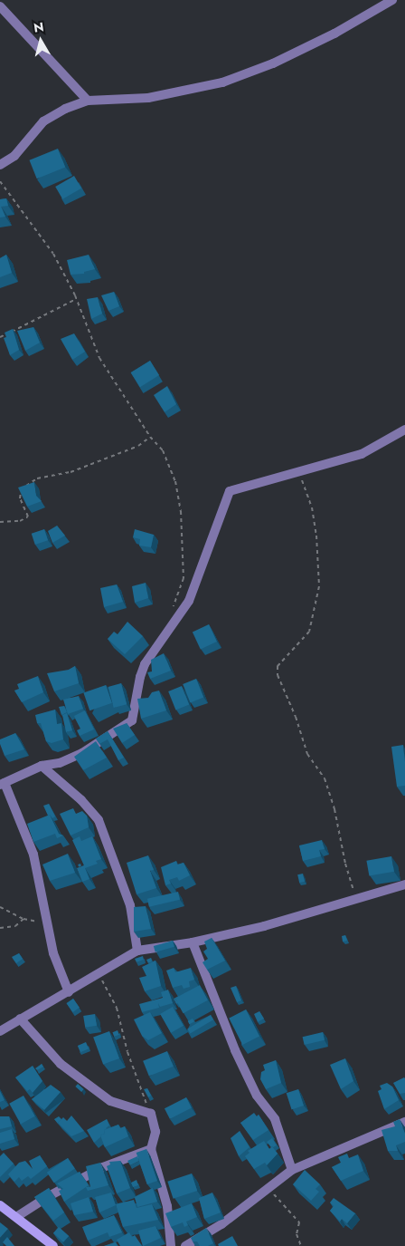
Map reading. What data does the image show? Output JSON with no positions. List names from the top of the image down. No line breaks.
{"north":"top"}
